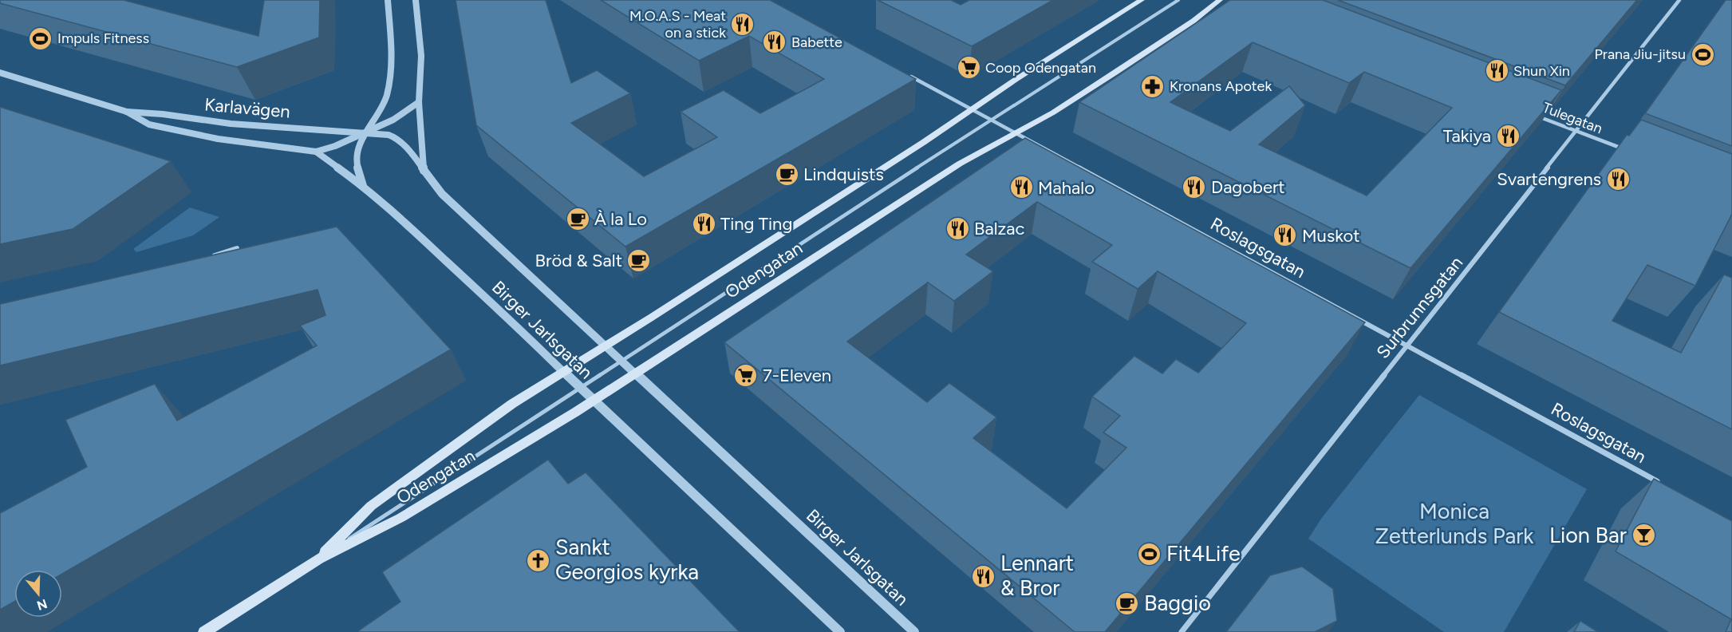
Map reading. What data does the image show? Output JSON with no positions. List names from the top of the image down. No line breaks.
{"streets":{"main road":["Odengatan"],"street":["Karlavägen","Tulegatan","Roslagsgatan","Surbrunnsgatan","Birger Jarlsgatan"]},"crossings":[["Karlavägen","Birger Jarlsgatan"],["Tulegatan","Surbrunnsgatan"],["Roslagsgatan","Odengatan"],["Roslagsgatan","Surbrunnsgatan"],["Odengatan","Birger Jarlsgatan"]],"parks":["Monica Zetterlunds Park"],"places":{"restaurant":["M.O.A.S - Meat on a stick","Babette","Shun Xin","Takiya","Svartengrens","Dagobert","Mahalo","Ting Ting","Balzac","Muskot","Lennart & Bror"],"sports":["Impuls Fitness","Prana Jiu-jitsu","Fit4Life"],"supermarket":["Coop Odengatan","7-Eleven"],"pharmacy":["Kronans Apotek"],"cafe":["Lindquists","À la Lo","Bröd & Salt","Baggio"],"bar":["Lion Bar"],"church":["Sankt Georgios kyrka"]},"north":"bottom"}
